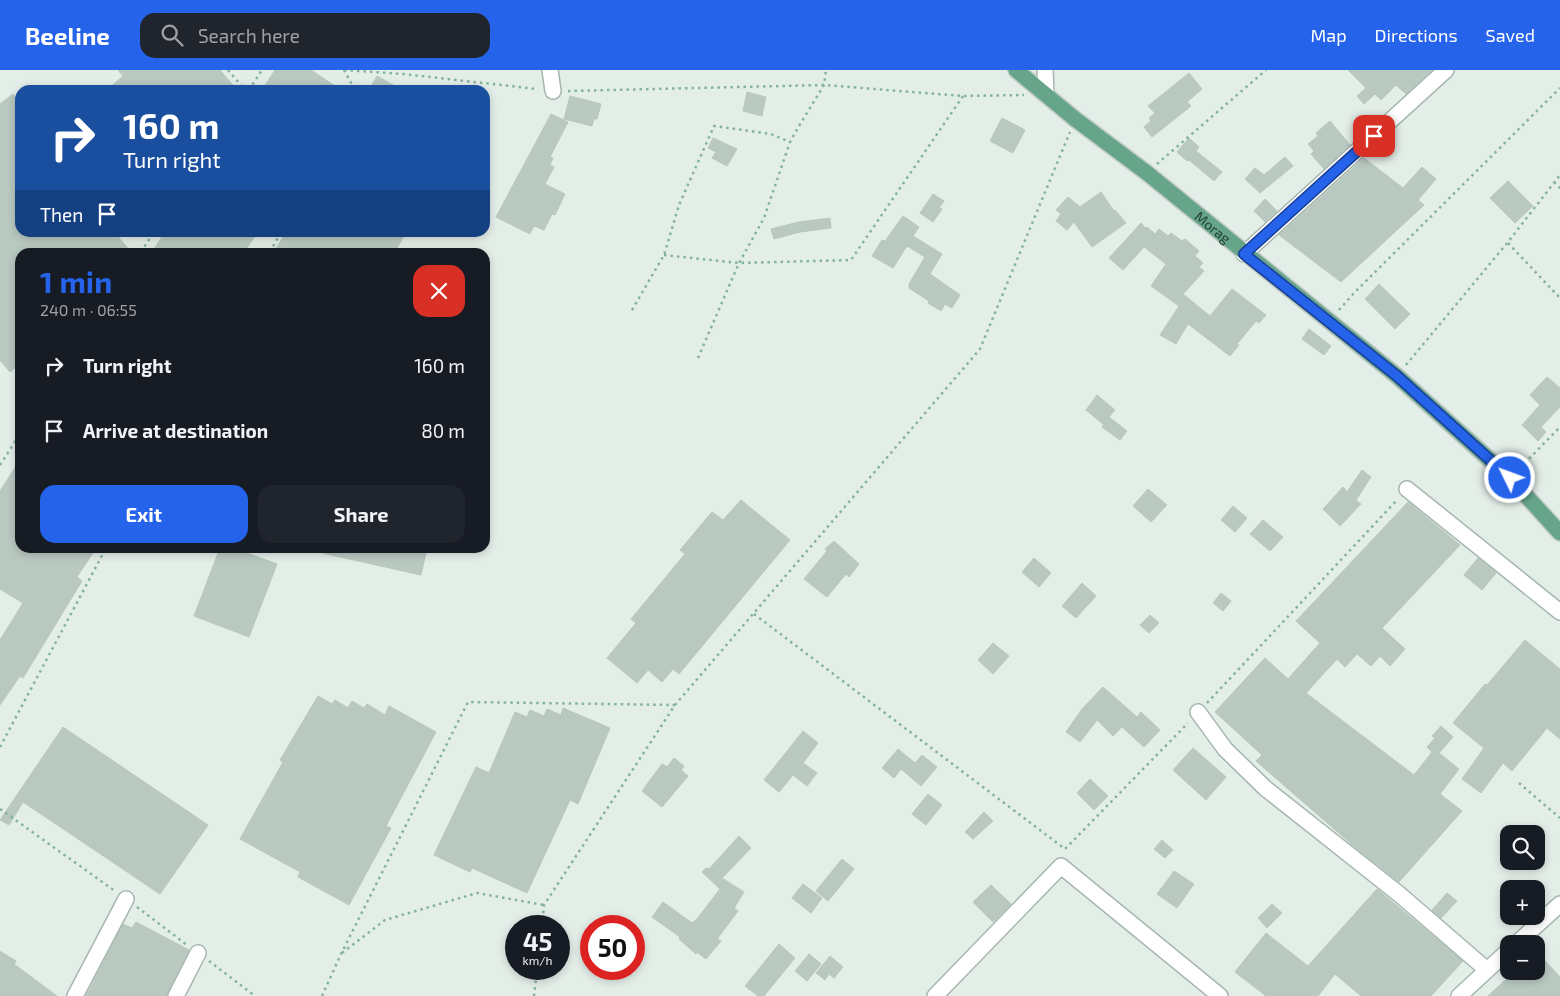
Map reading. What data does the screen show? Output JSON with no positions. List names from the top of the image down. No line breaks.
{"streets":{"main road":["Morag"]},"page":{"header":"Beeline","search":"Search here","nav":["Map","Directions","Saved"],"turn":["160 m","Turn right"],"then":"Then","heading":["1 min","240 m · 06:55"],"list":[{"name":"Turn right","value":"160 m"},{"name":"Arrive at destination","value":"80 m"}],"buttons":["Exit","Share"],"map_buttons":["+","−"],"speed":"45 km/h","limit":"50"}}
